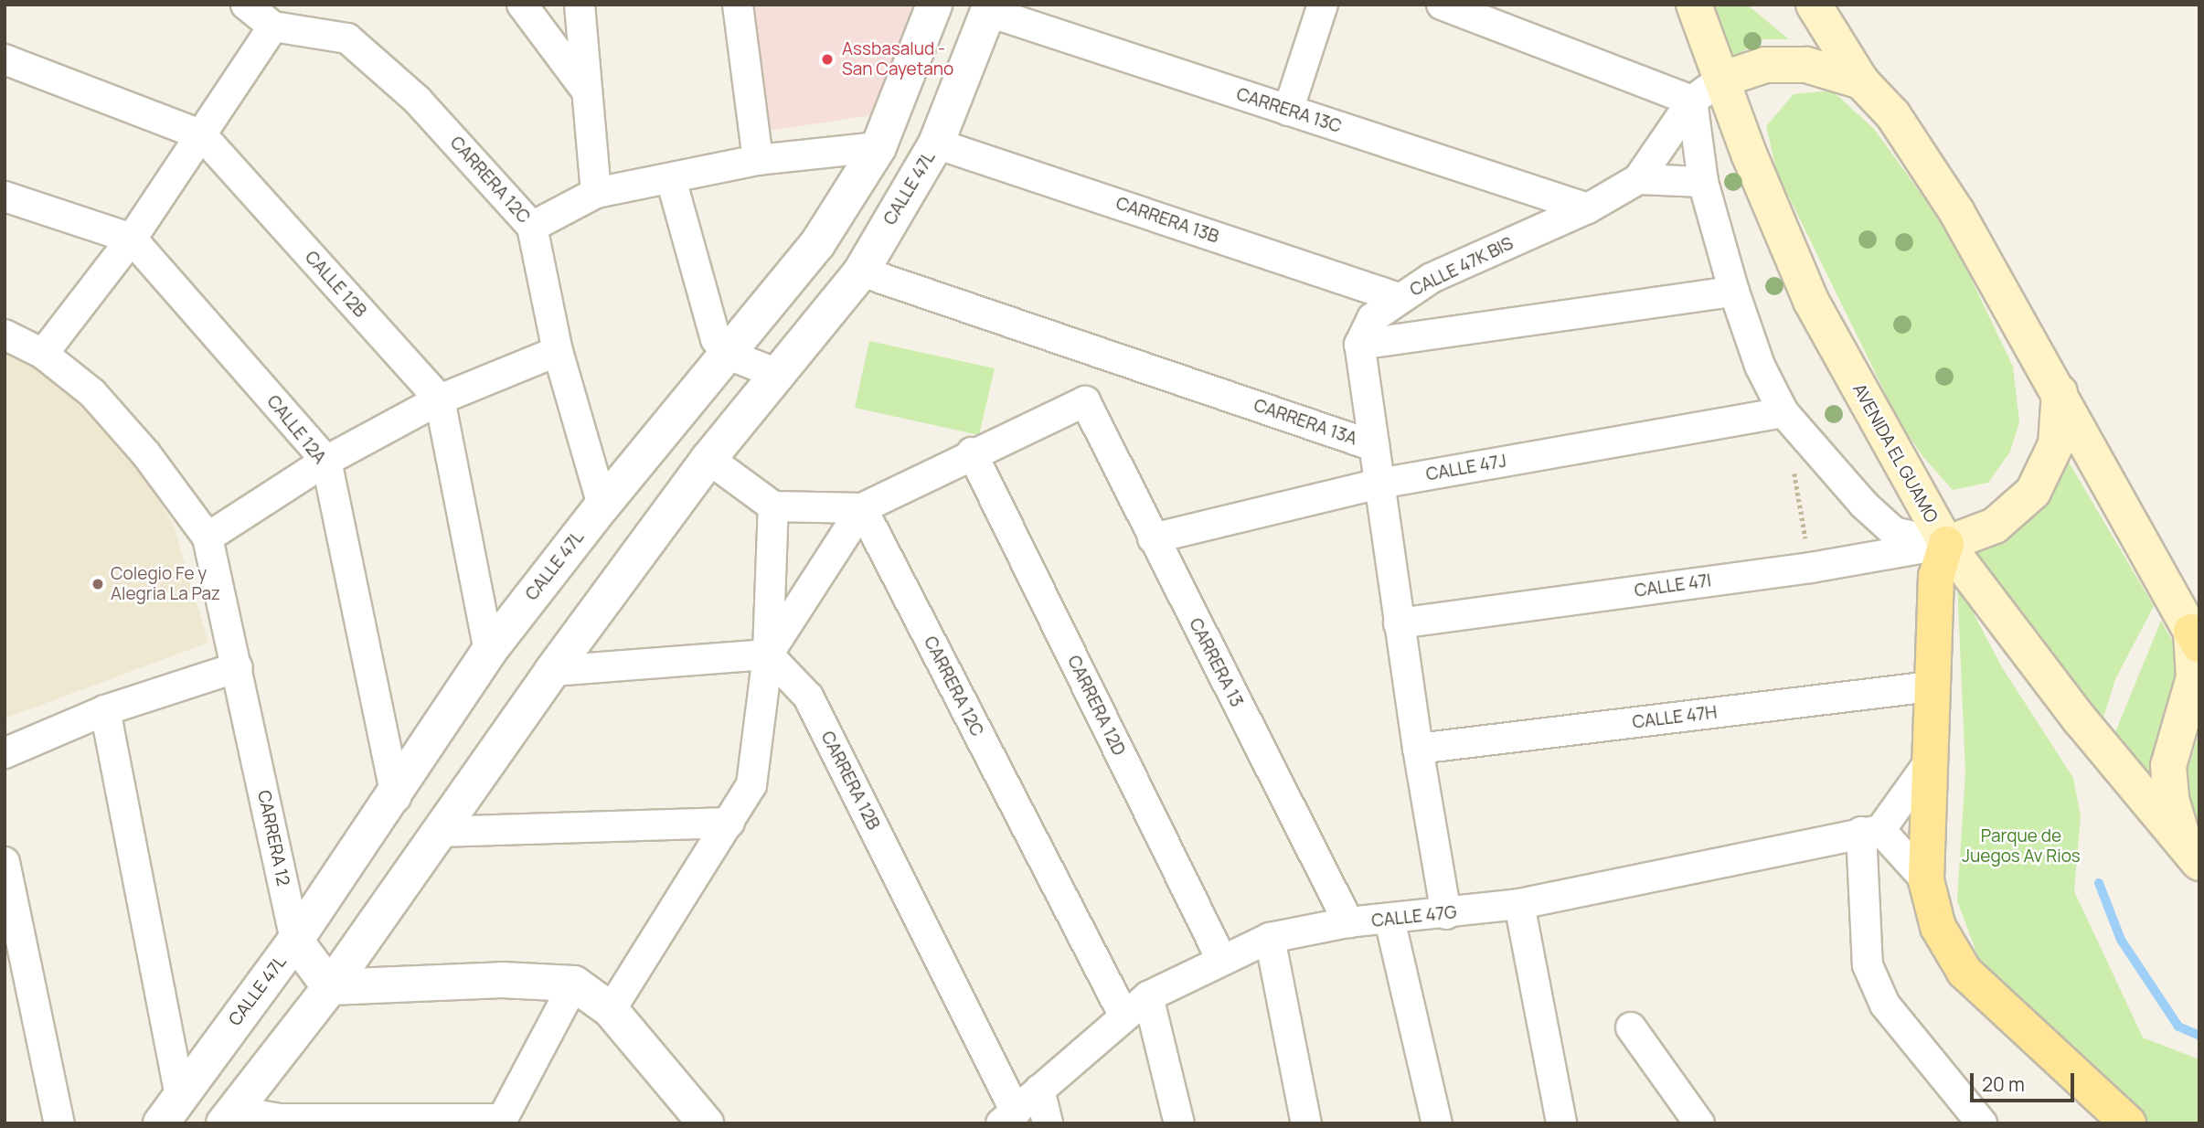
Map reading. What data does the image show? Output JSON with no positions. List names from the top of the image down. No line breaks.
{"streets":{"main road":["AVENIDA EL GUAMO"],"street":["CARRERA 13C","CARRERA 12C","CALLE 47L","CARRERA 13B","CALLE 47K BIS","CALLE 12B","CARRERA 13A","CALLE 12A","CALLE 47J","CALLE 47I","CARRERA 13","CARRERA 12D","CALLE 47H","CARRERA 12B","CARRERA 12","CALLE 47G"]},"crossings":[["CARRERA 13C","CALLE 47L"],["CARRERA 13C","CALLE 47K BIS"],["CARRERA 12C","CALLE 47L"],["CARRERA 12C","CALLE 47G"],["CALLE 47L","CARRERA 13B"],["CALLE 47L","CARRERA 13A"],["CALLE 47L","CALLE 12A"],["CALLE 47L","CARRERA 12"],["CARRERA 13B","CALLE 47K BIS"],["CALLE 47K BIS","AVENIDA EL GUAMO"],["CARRERA 13A","CALLE 47J"],["CARRERA 13A","CALLE 47I"],["CARRERA 13A","CALLE 47H"],["CARRERA 13A","CALLE 47G"],["AVENIDA EL GUAMO","CALLE 47I"],["CALLE 47J","CARRERA 13"],["CARRERA 13","CARRERA 12D"],["CARRERA 13","CALLE 47G"],["CARRERA 12D","CALLE 47G"],["CARRERA 12B","CALLE 47G"]],"parks":["Parque de Juegos Av Rios"],"places":["Assbasalud - San Cayetano","Colegio Fe y Alegria La Paz"],"scale_bar":"20 m"}
